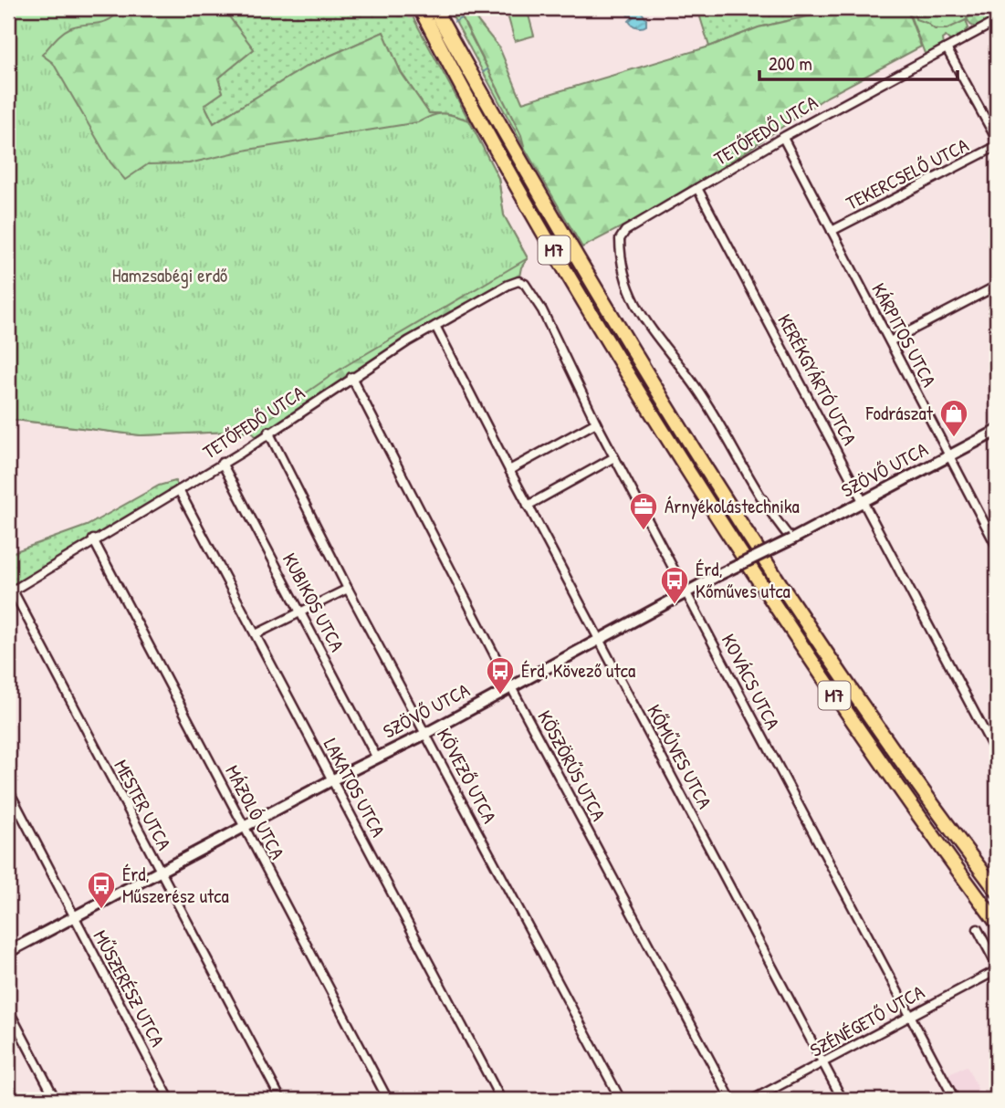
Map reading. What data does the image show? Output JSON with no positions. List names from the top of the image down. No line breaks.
{"streets":{"highway":["M7"],"street":["TETŐFEDŐ UTCA","TEKERCSELŐ UTCA","KÁRPITOS UTCA","KERÉKGYÁRTÓ UTCA","SZÖVŐ UTCA","KUBIKOS UTCA","KOVÁCS UTCA","KŐMŰVES UTCA","KÖSZÖRŰS UTCA","KÖVEZŐ UTCA","LAKATOS UTCA","MESTER UTCA","MÁZOLÓ UTCA","MŰSZERÉSZ UTCA","SZÉNÉGETŐ UTCA"]},"crossings":[["TETŐFEDŐ UTCA","KÁRPITOS UTCA"],["TETŐFEDŐ UTCA","KERÉKGYÁRTÓ UTCA"],["TETŐFEDŐ UTCA","SZÖVŐ UTCA"],["TETŐFEDŐ UTCA","KUBIKOS UTCA"],["TETŐFEDŐ UTCA","KOVÁCS UTCA"],["TETŐFEDŐ UTCA","KŐMŰVES UTCA"],["TETŐFEDŐ UTCA","KÖSZÖRŰS UTCA"],["TETŐFEDŐ UTCA","KÖVEZŐ UTCA"],["TETŐFEDŐ UTCA","LAKATOS UTCA"],["TETŐFEDŐ UTCA","MESTER UTCA"],["TETŐFEDŐ UTCA","MÁZOLÓ UTCA"],["TEKERCSELŐ UTCA","KÁRPITOS UTCA"],["KÁRPITOS UTCA","SZÖVŐ UTCA"],["KERÉKGYÁRTÓ UTCA","SZÖVŐ UTCA"],["SZÖVŐ UTCA","KUBIKOS UTCA"],["SZÖVŐ UTCA","KOVÁCS UTCA"],["SZÖVŐ UTCA","KŐMŰVES UTCA"],["SZÖVŐ UTCA","KÖSZÖRŰS UTCA"],["SZÖVŐ UTCA","KÖVEZŐ UTCA"],["SZÖVŐ UTCA","LAKATOS UTCA"],["SZÖVŐ UTCA","MESTER UTCA"],["SZÖVŐ UTCA","MÁZOLÓ UTCA"],["SZÖVŐ UTCA","MŰSZERÉSZ UTCA"],["KOVÁCS UTCA","SZÉNÉGETŐ UTCA"],["KŐMŰVES UTCA","SZÉNÉGETŐ UTCA"]],"parks":["Hamzsabégi erdő"],"places":{"shop":["Fodrászat"],"office":["Árnyékolástechnika"],"bus stop":["Érd, Kőműves utca","Érd, Kövező utca","Érd, Műszerész utca"]},"scale_bar":"200 m"}
